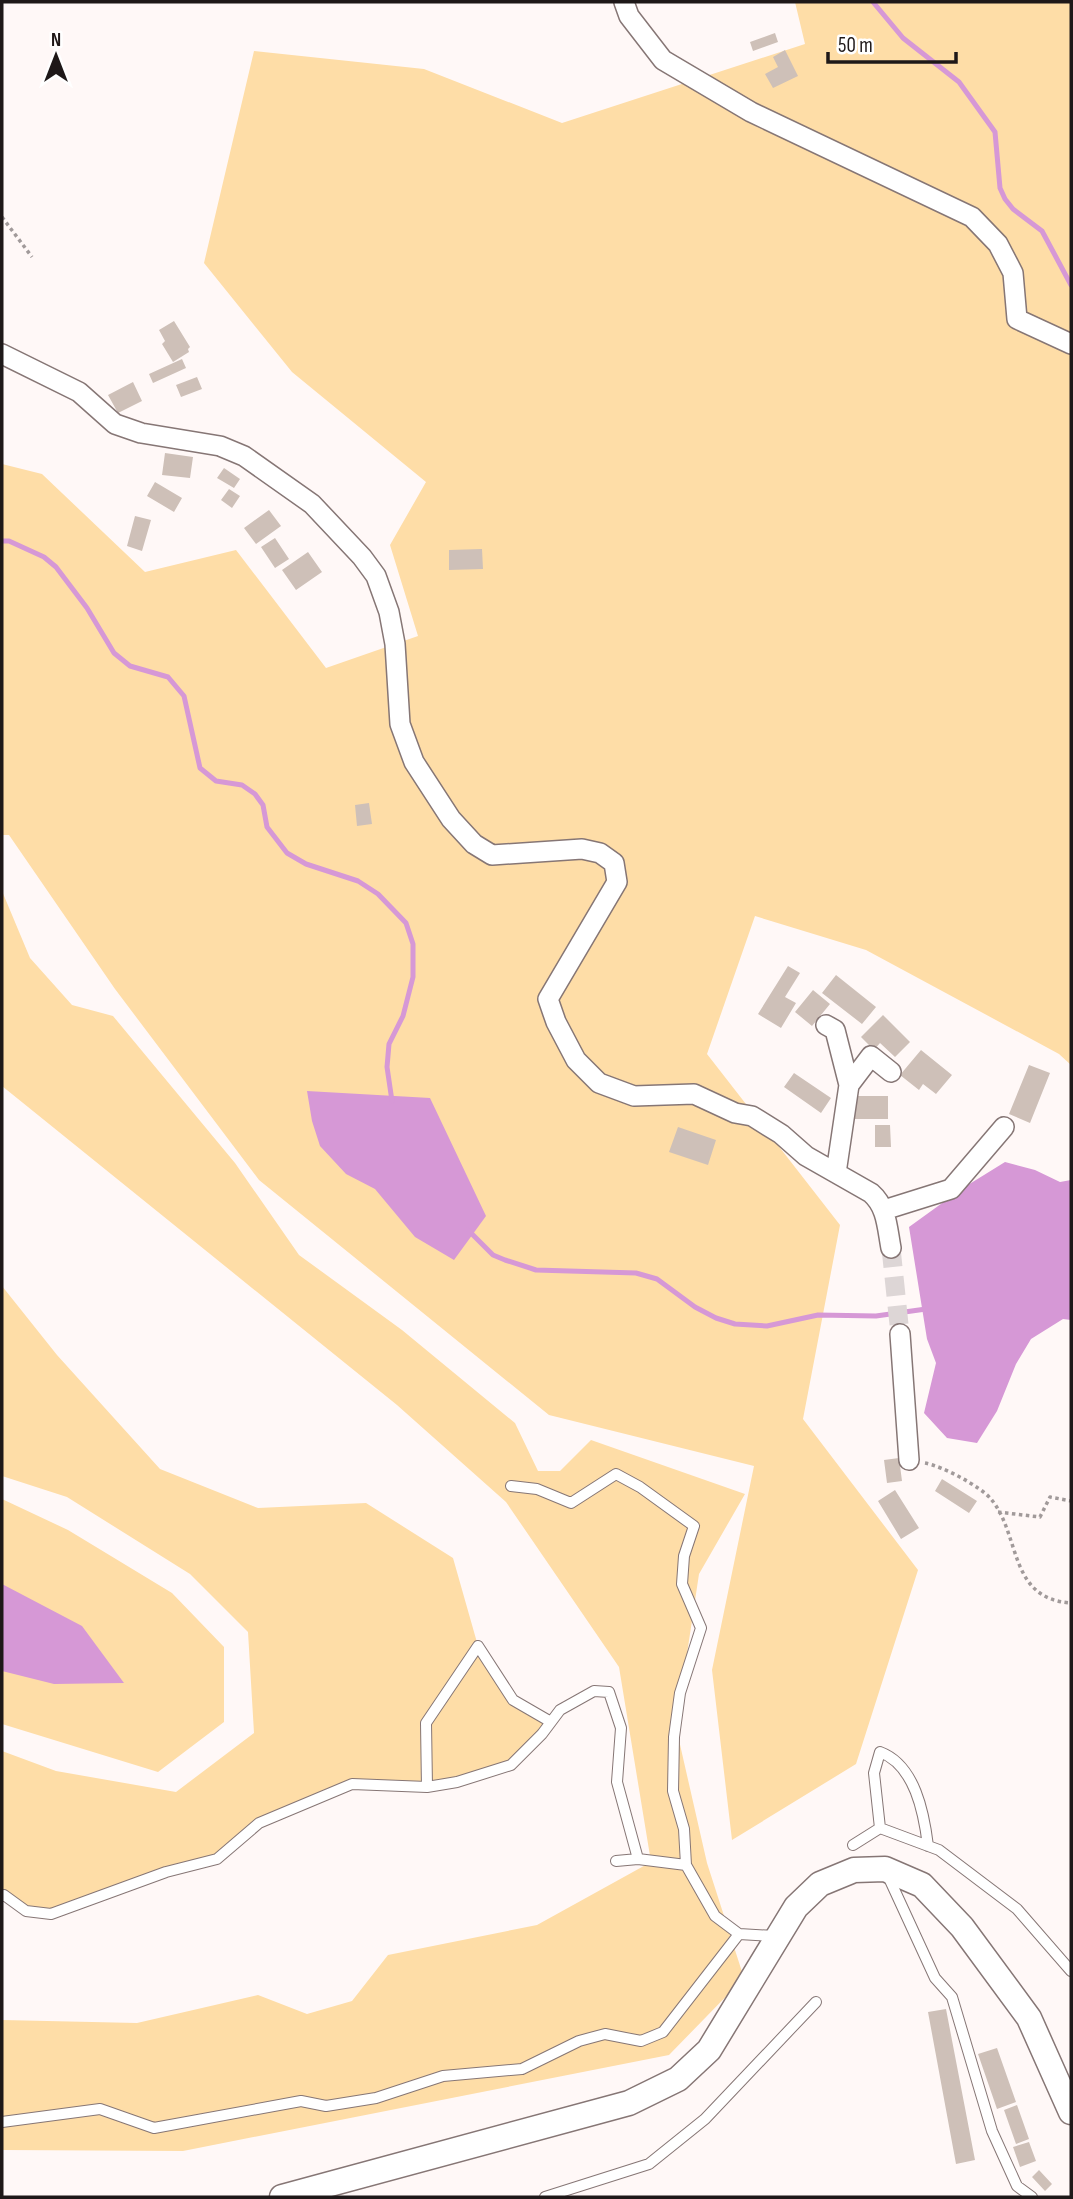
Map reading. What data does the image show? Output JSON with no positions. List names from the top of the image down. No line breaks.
{"scale_bar":"50 m","north":"top"}
